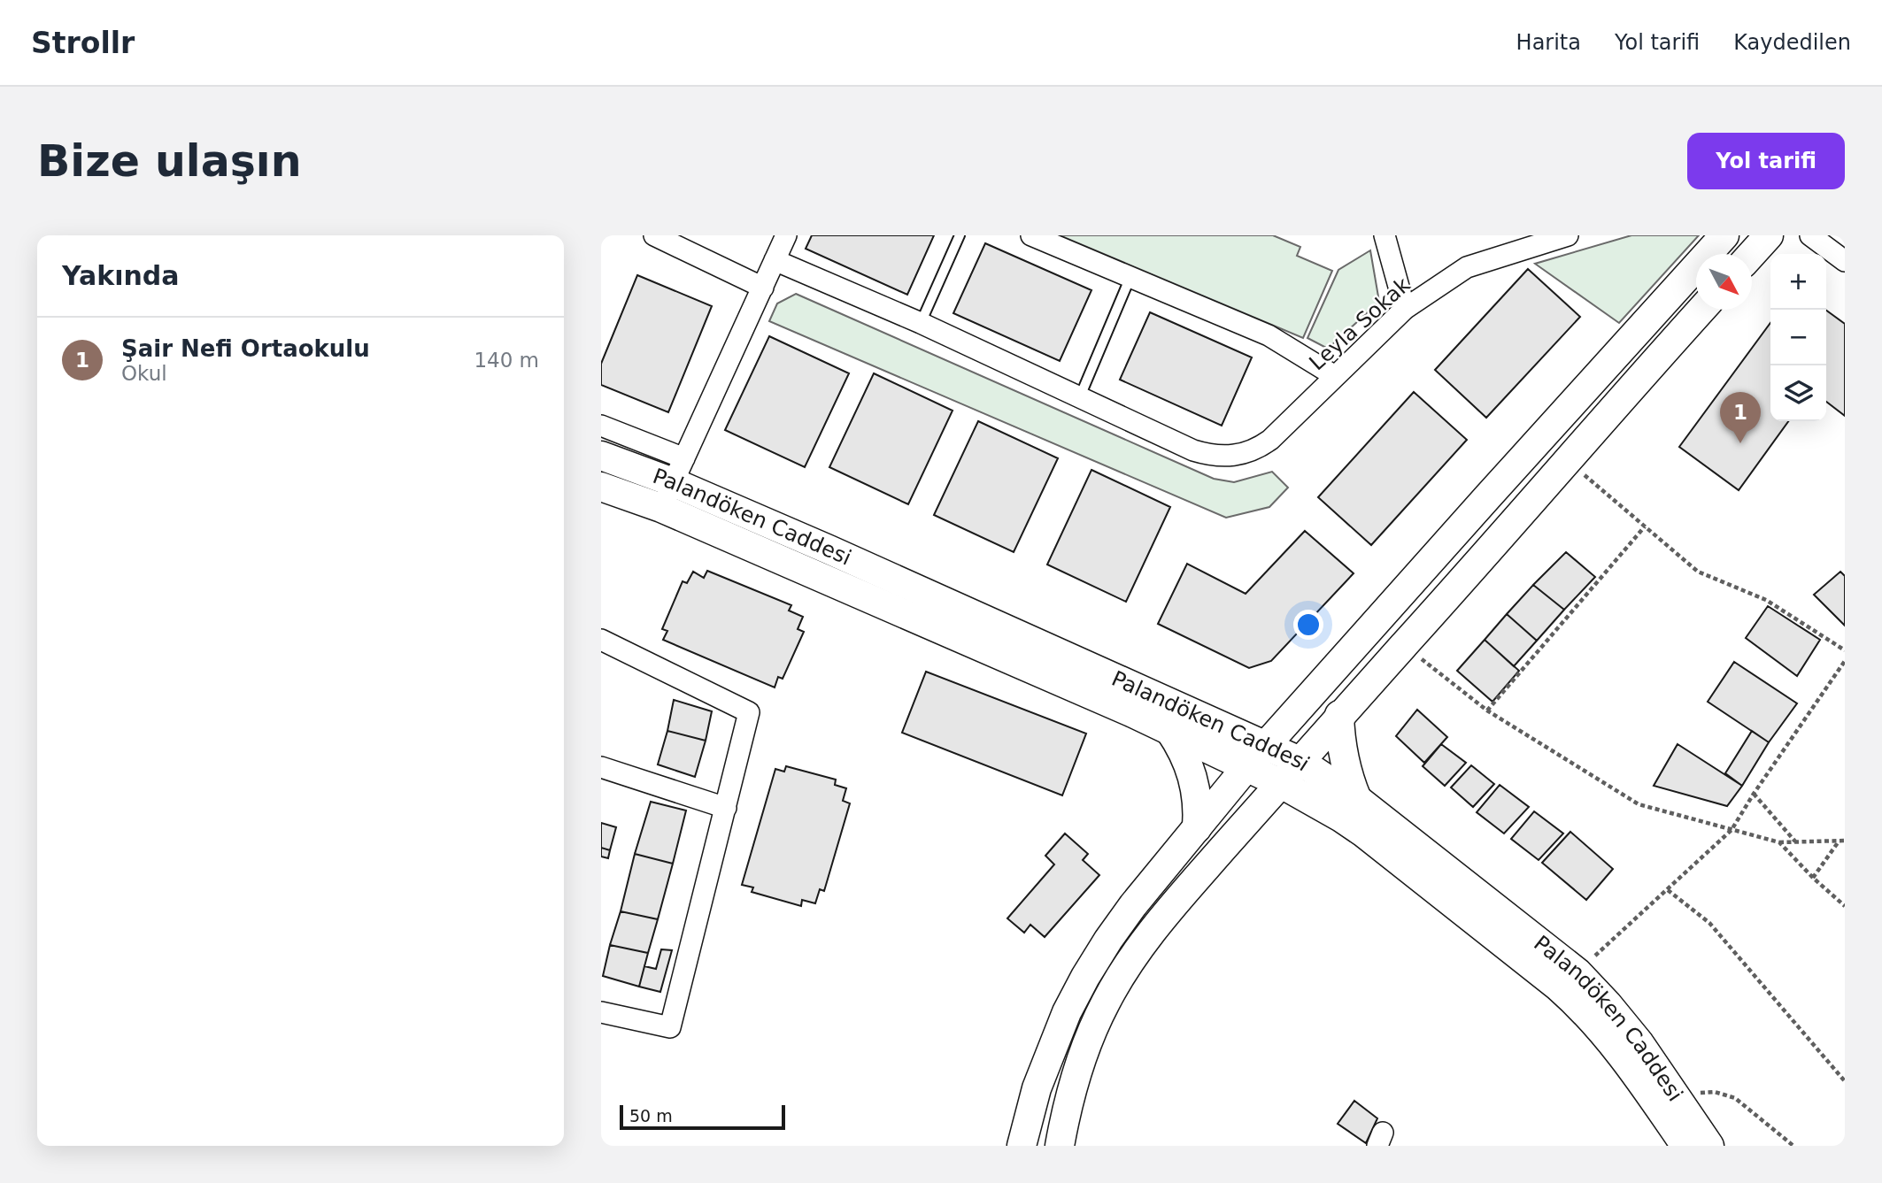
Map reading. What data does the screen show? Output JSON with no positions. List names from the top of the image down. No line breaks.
{"streets":{"street":["Leyla Sokak","Palandöken Caddesi"]},"scale_bar":"50 m","north":"bottom right","page":{"header":"Strollr","nav":["Harita","Yol tarifi","Kaydedilen"],"buttons":"Yol tarifi","title":"Bize ulaşın","heading":"Yakında","map_buttons":["+","−"],"list":[{"mark":"1","name":"Şair Nefi Ortaokulu","note":"Okul","value":"140 m"}],"pins":"1","scale":"50 m"}}
